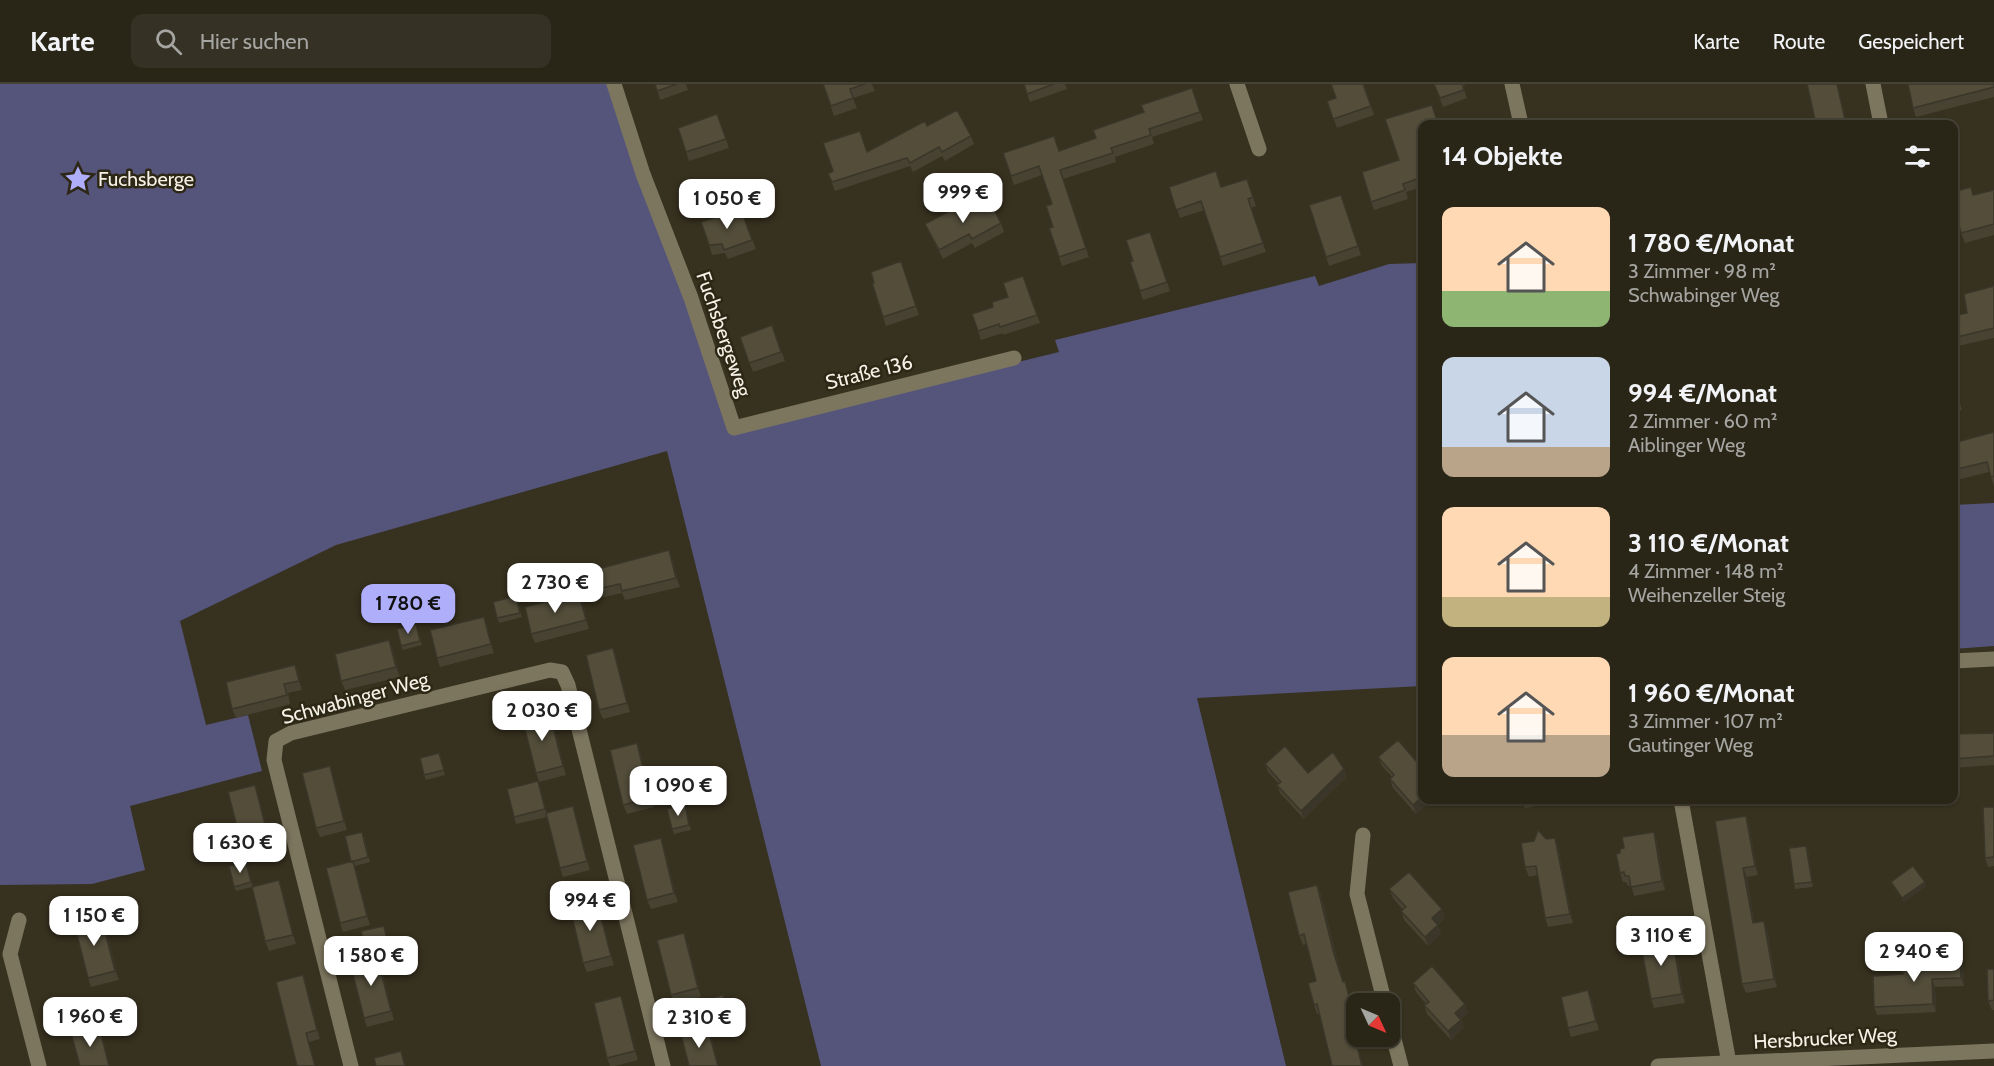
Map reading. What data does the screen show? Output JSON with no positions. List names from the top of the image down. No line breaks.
{"streets":{"street":["Fuchsbergeweg","Straße 136","Schwabinger Weg","Hersbrucker Weg"]},"crossings":[["Fuchsbergeweg","Straße 136"]],"places":{"place":["Fuchsberge"]},"north":"bottom right","page":{"header":"Karte","search":"Hier suchen","nav":["Karte","Route","Gespeichert"],"heading":"14 Objekte","price":["999 €","1 050 €","2 730 €","1 780 €","2 030 €","1 090 €","1 630 €","994 €","1 150 €","3 110 €","2 940 €","1 580 €","1 960 €","2 310 €"],"list":[{"name":"1 780 €/Monat","note":"3 Zimmer · 98 m² · Schwabinger Weg"},{"name":"994 €/Monat","note":"2 Zimmer · 60 m² · Aiblinger Weg"},{"name":"3 110 €/Monat","note":"4 Zimmer · 148 m² · Weihenzeller Steig"},{"name":"1 960 €/Monat","note":"3 Zimmer · 107 m² · Gautinger Weg"}]}}
